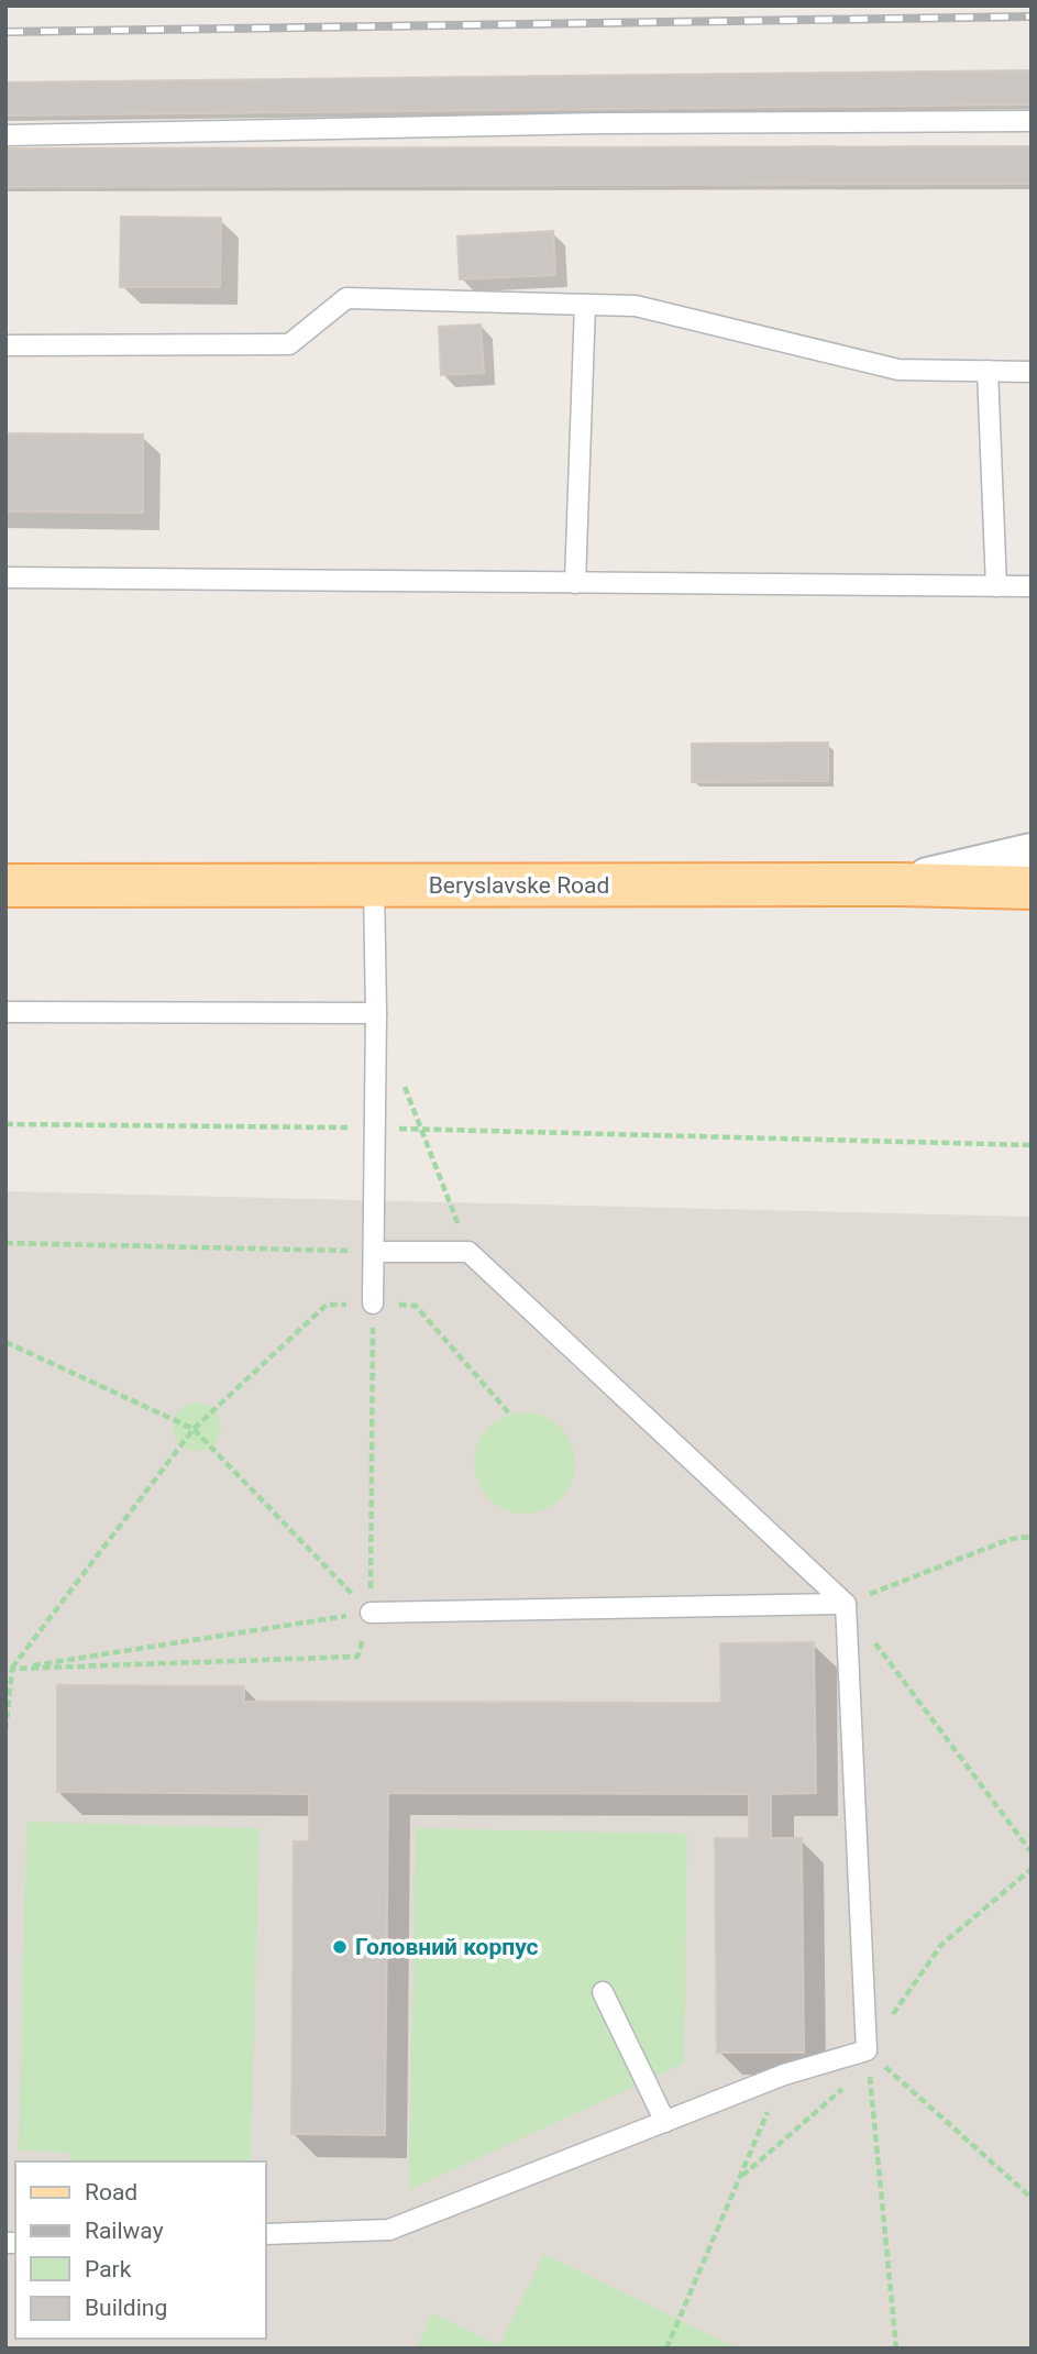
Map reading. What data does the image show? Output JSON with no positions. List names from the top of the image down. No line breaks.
{"streets":{"main road":["Beryslavske Road"]},"places":["Головний корпус"],"legend":["Road","Railway","Park","Building"]}
